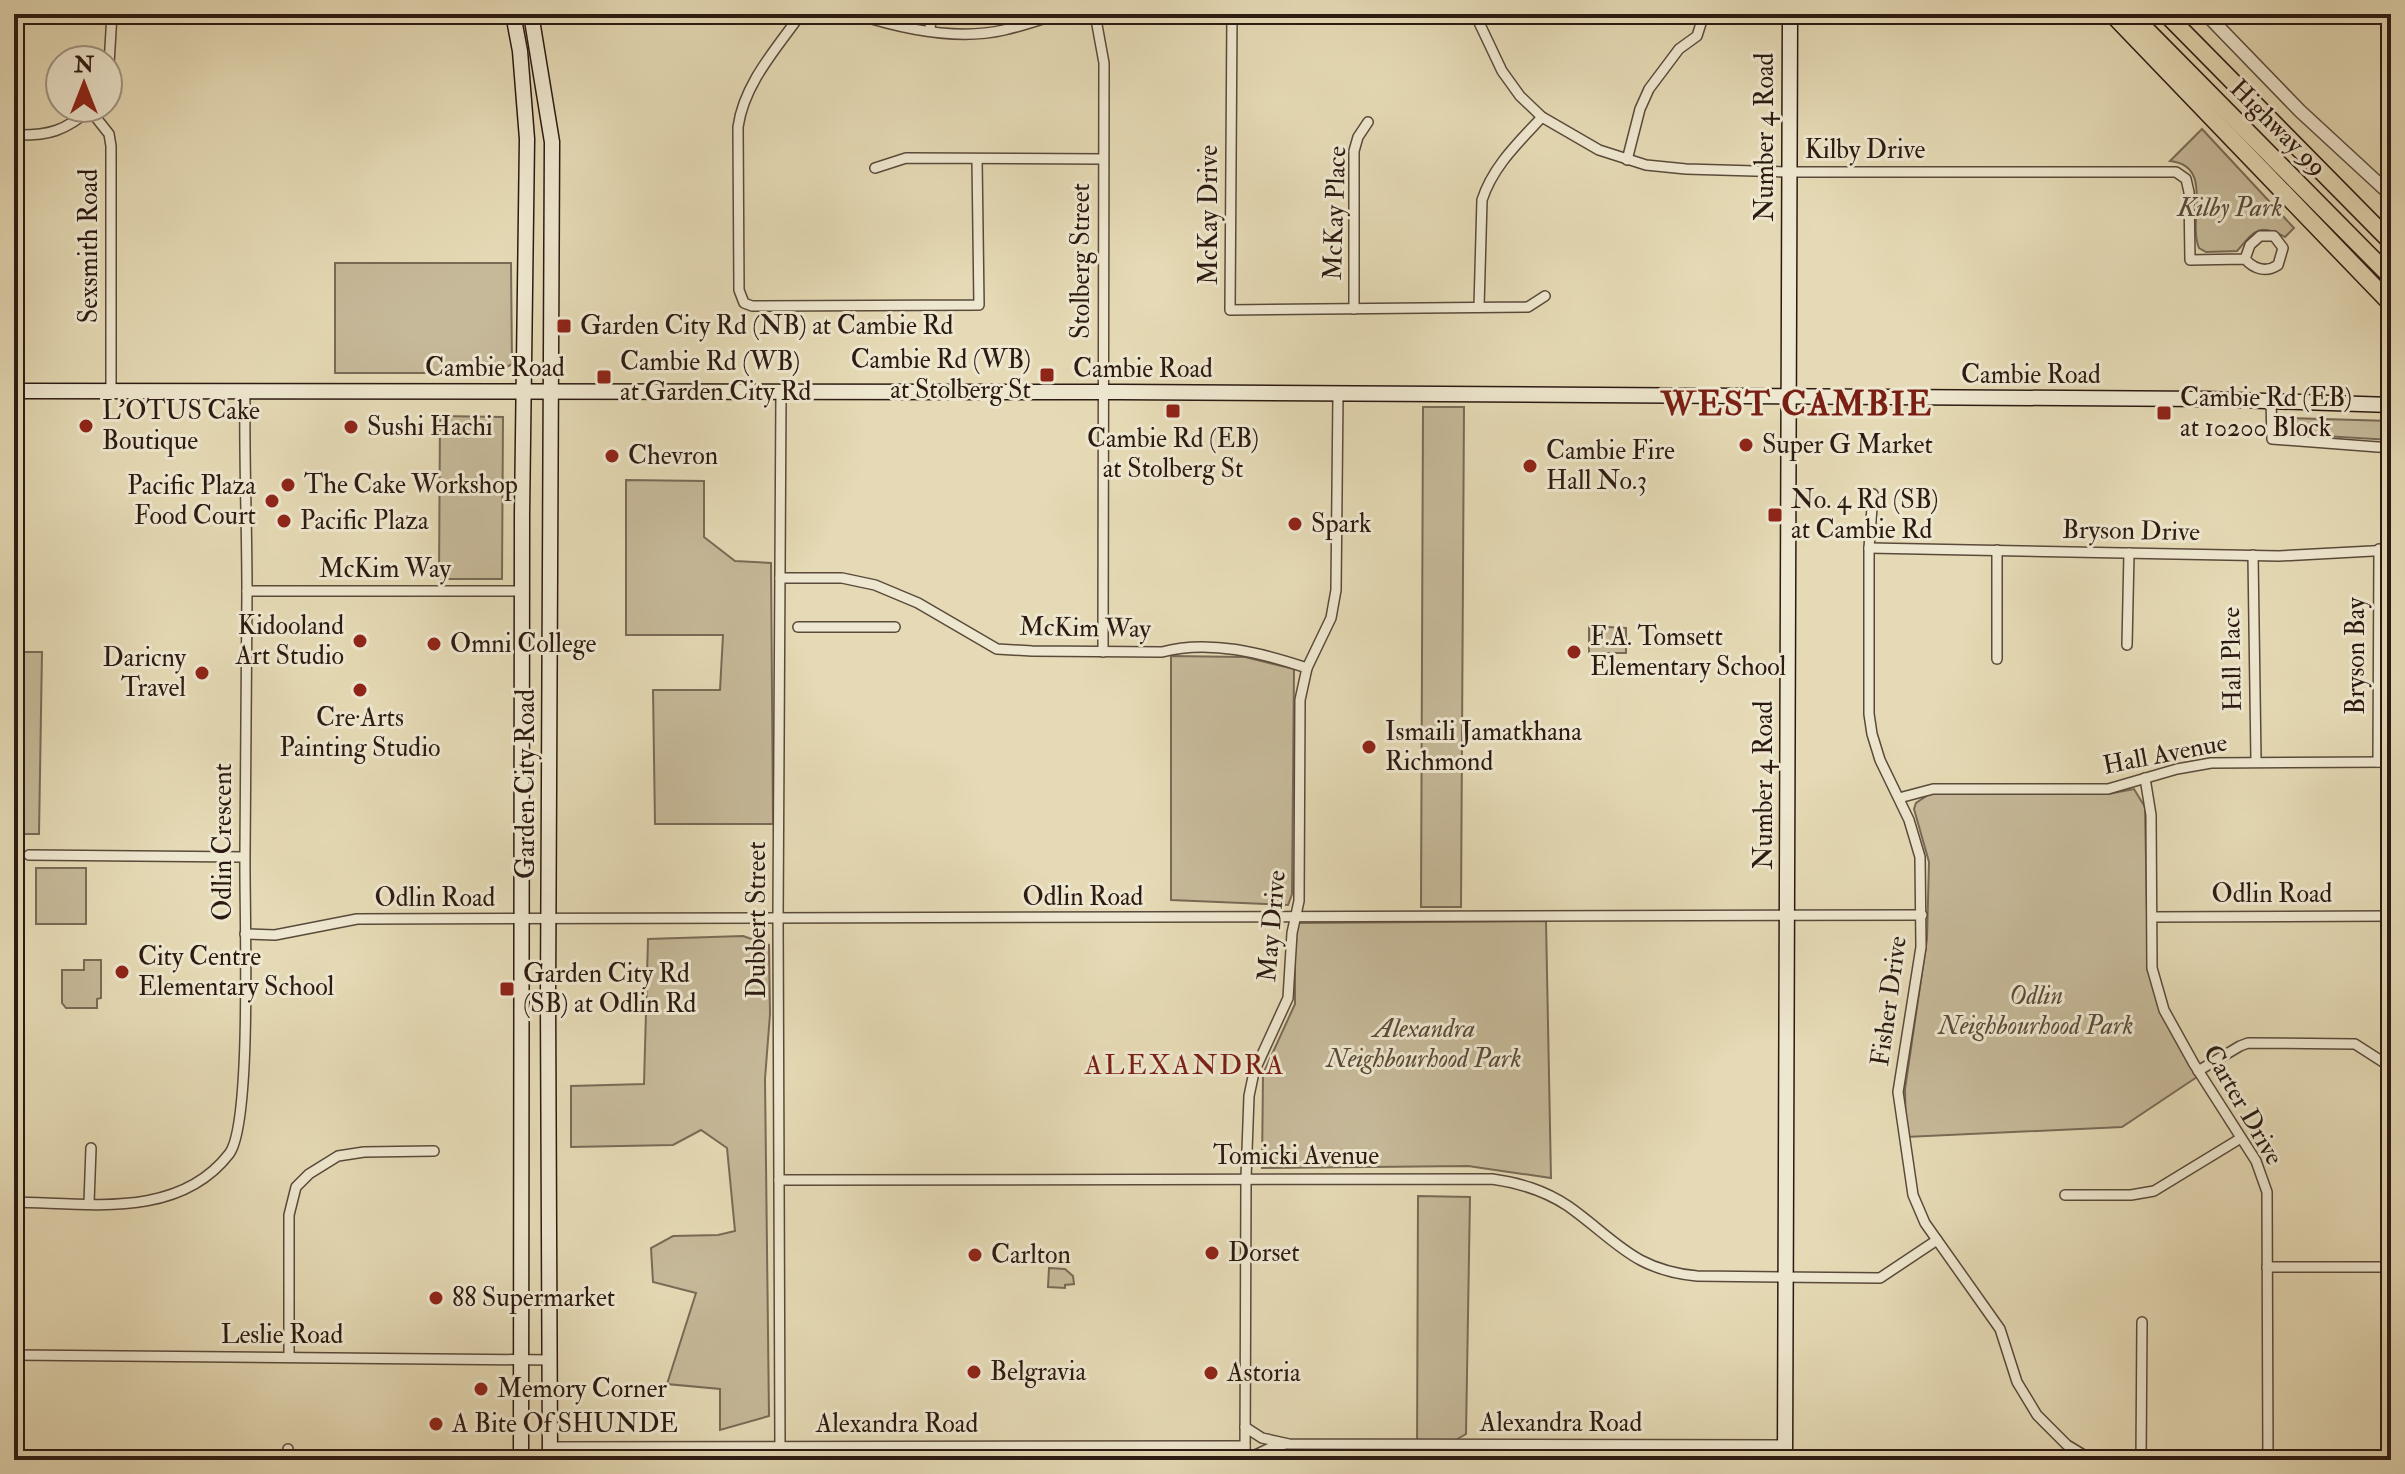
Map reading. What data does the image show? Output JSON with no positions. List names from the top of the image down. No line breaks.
{"streets":{"highway":["Highway 99"],"main road":["Number 4 Road","Cambie Road","Garden City Road"],"street":["Kilby Drive","McKay Place","McKay Drive","Sexsmith Road","Stolberg Street","Bryson Drive","McKim Way","Bryson Bay","Hall Place","Hall Avenue","Odlin Crescent","Odlin Road","Dubbert Street","May Drive","Fisher Drive","Carter Drive","Tomicki Avenue","Leslie Road","Alexandra Road"]},"crossings":[["Number 4 Road","Kilby Drive"],["Number 4 Road","Cambie Road"],["Number 4 Road","Odlin Road"],["Number 4 Road","Tomicki Avenue"],["Number 4 Road","Alexandra Road"],["McKay Place","McKay Drive"],["Sexsmith Road","Cambie Road"],["Stolberg Street","Cambie Road"],["Stolberg Street","McKim Way"],["Cambie Road","Garden City Road"],["Cambie Road","Odlin Crescent"],["Cambie Road","Dubbert Street"],["Cambie Road","May Drive"],["Bryson Drive","Bryson Bay"],["Bryson Drive","Hall Place"],["Bryson Drive","Fisher Drive"],["McKim Way","Garden City Road"],["McKim Way","Odlin Crescent"],["McKim Way","Dubbert Street"],["McKim Way","May Drive"],["Bryson Bay","Hall Avenue"],["Hall Place","Hall Avenue"],["Hall Avenue","Fisher Drive"],["Hall Avenue","Carter Drive"],["Garden City Road","Odlin Road"],["Garden City Road","Leslie Road"],["Garden City Road","Alexandra Road"],["Odlin Crescent","Odlin Road"],["Odlin Road","Dubbert Street"],["Odlin Road","May Drive"],["Odlin Road","Fisher Drive"],["Odlin Road","Carter Drive"],["Dubbert Street","Tomicki Avenue"],["Dubbert Street","Alexandra Road"],["May Drive","Tomicki Avenue"],["May Drive","Alexandra Road"],["Fisher Drive","Tomicki Avenue"]],"districts":["WEST CAMBIE","ALEXANDRA"],"parks":["Kilby Park","Odlin Neighbourhood Park","Alexandra Neighbourhood Park"],"places":{"transit":["Garden City Rd (NB) at Cambie Rd","Cambie Rd (WB) at Stolberg St","Cambie Rd (WB) at Garden City Rd","Cambie Rd (EB) at Stolberg St","Cambie Rd (EB) at 10200 Block","No. 4 Rd (SB) at Cambie Rd","Garden City Rd (SB) at Odlin Rd"],"other":["L'OTUS Cake Boutique","Sushi Hachi","Super G Market","Chevron","Cambie Fire Hall No.3","The Cake Workshop","Pacific Plaza Food Court","Pacific Plaza","Spark","Kidooland Art Studio","Omni College","F.A. Tomsett Elementary School","Daricny Travel","Cre·Arts Painting Studio","Ismaili Jamatkhana Richmond","City Centre Elementary School","Dorset","Carlton","88 Supermarket","Belgravia","Astoria","Memory Corner","A Bite Of SHUNDE"]},"north":"top"}
